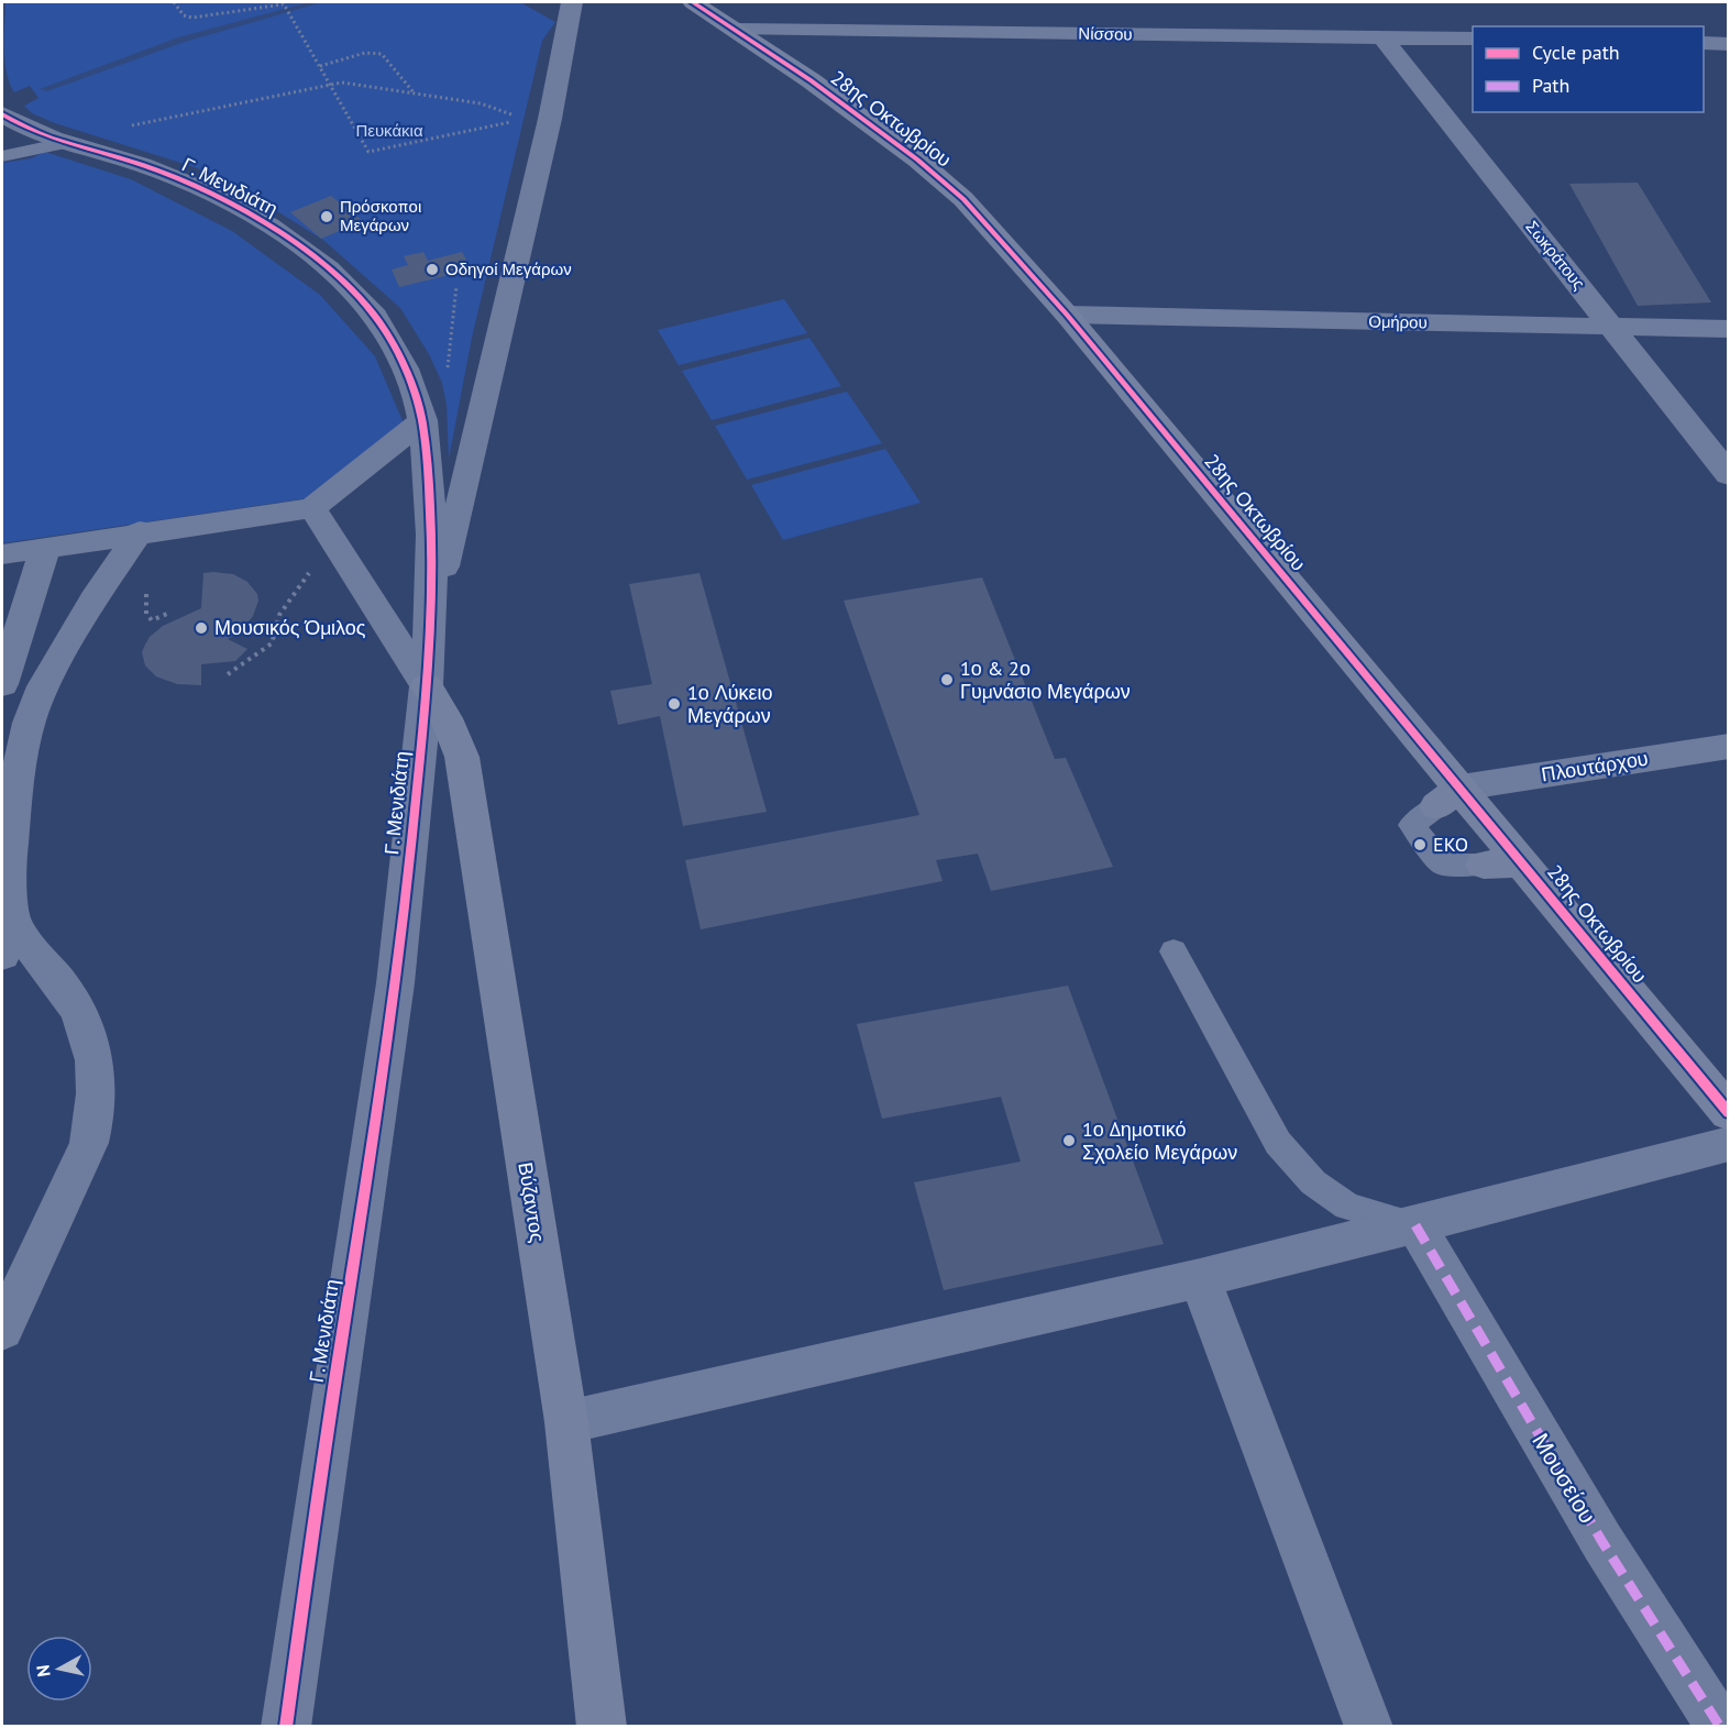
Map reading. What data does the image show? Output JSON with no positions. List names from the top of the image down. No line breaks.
{"streets":{"street":["Νίσσου","28ης Οκτωβρίου","Γ. Μενιδιάτη","Σωκράτους","Ομήρου","Πλουτάρχου","Βύζαντος","Μουσείου"]},"crossings":[["Νίσσου","28ης Οκτωβρίου"],["Νίσσου","Σωκράτους"],["28ης Οκτωβρίου","Ομήρου"],["28ης Οκτωβρίου","Πλουτάρχου"],["Γ. Μενιδιάτη","Βύζαντος"],["Σωκράτους","Ομήρου"]],"parks":["Πευκάκια"],"places":["Πρόσκοποι Μεγάρων","Οδηγοί Μεγάρων","Μουσικός Όμιλος","1ο & 2ο Γυμνάσιο Μεγάρων","1ο Λύκειο Μεγάρων","EKO","1ο Δημοτικό Σχολείο Μεγάρων"],"legend":["Cycle path","Path"],"north":"left"}
